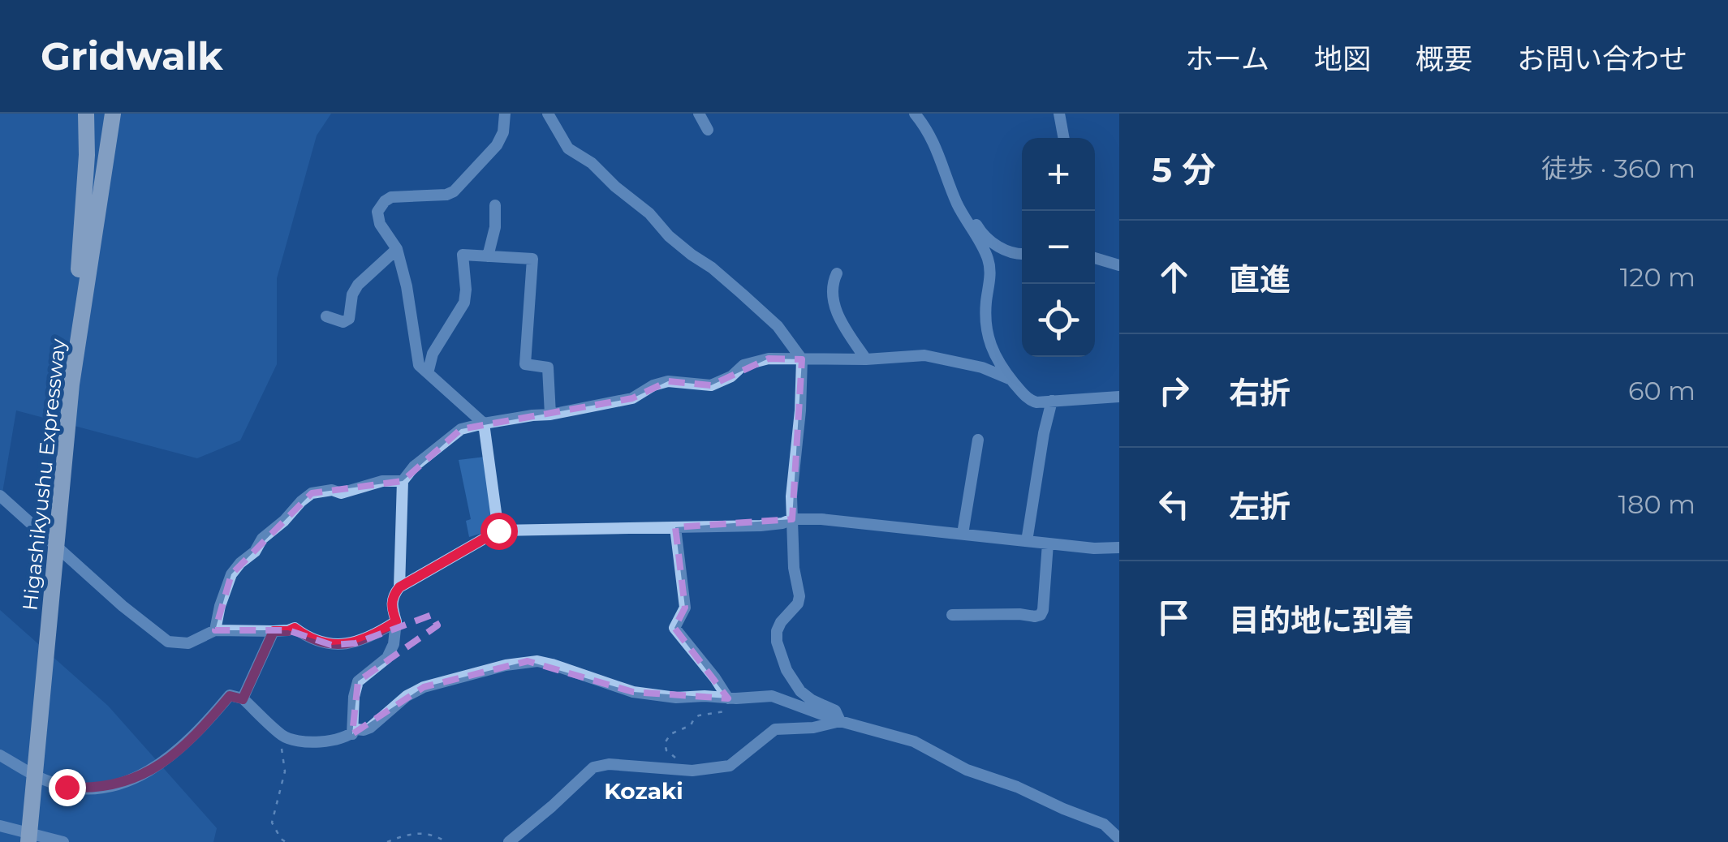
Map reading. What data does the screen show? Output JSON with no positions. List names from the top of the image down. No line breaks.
{"streets":{"highway":["Higashikyushu Expressway"]},"districts":["Kozaki"],"page":{"header":"Gridwalk","nav":["ホーム","地図","概要","お問い合わせ"],"heading":["5 分","徒歩 · 360 m"],"map_buttons":["+","−"],"list":[["直進","120 m"],["右折","60 m"],["左折","180 m"],"目的地に到着"]}}
